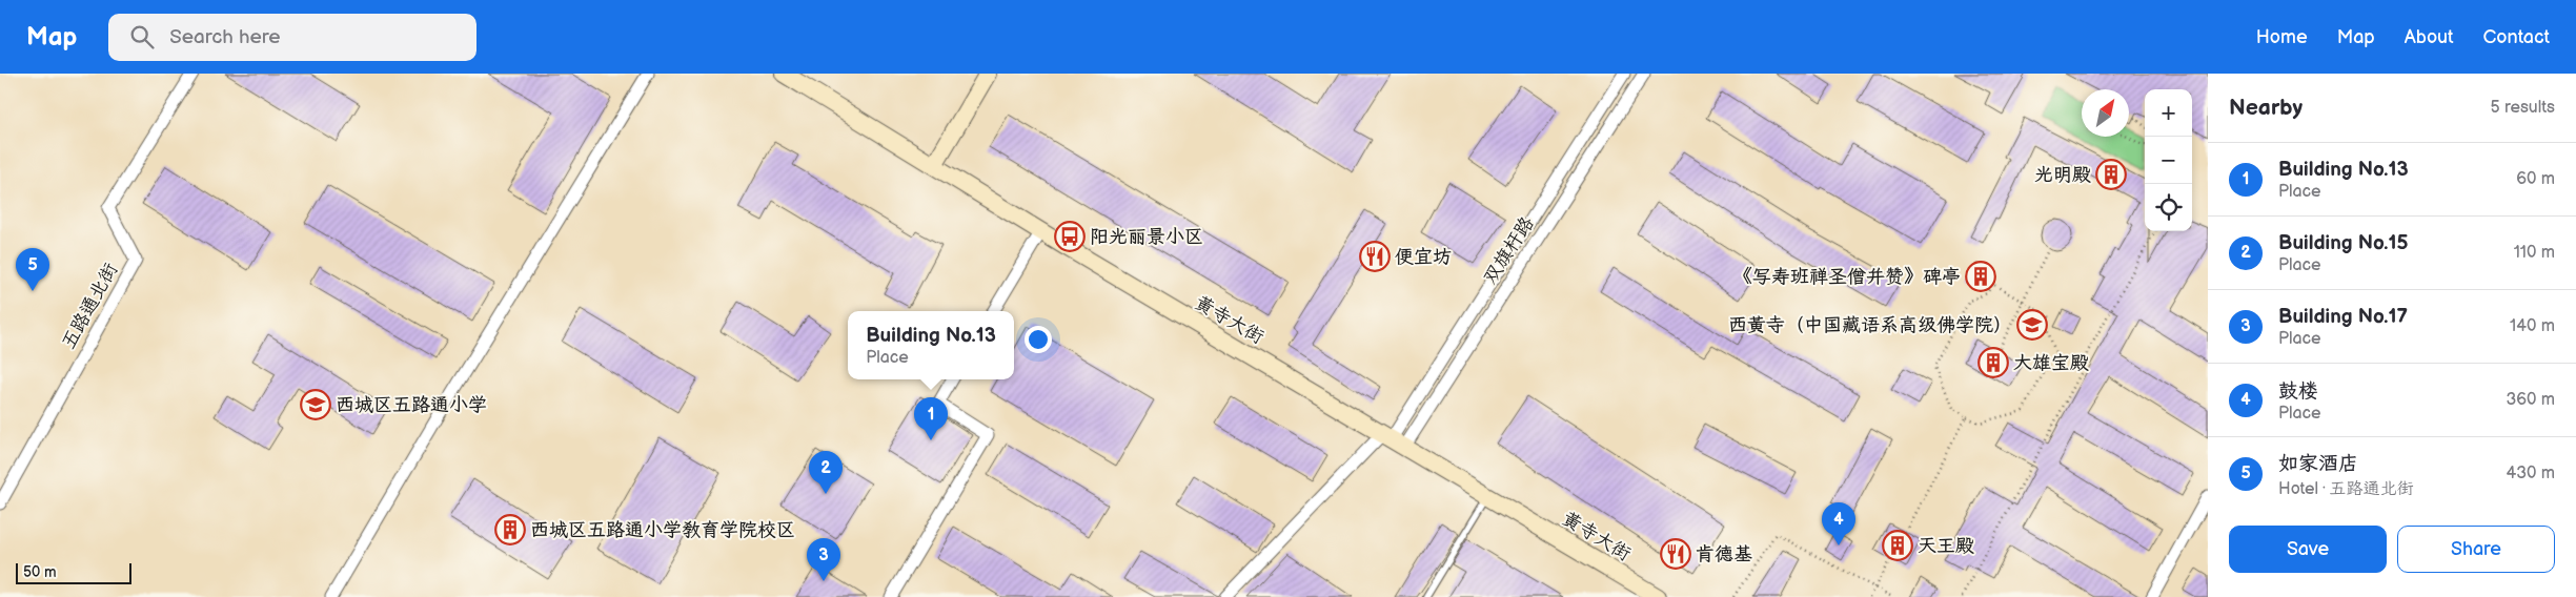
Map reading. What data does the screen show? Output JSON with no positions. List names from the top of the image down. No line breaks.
{"streets":{"street":["双旗杆路","五路通北街","黄寺大街"]},"crossings":[["双旗杆路","黄寺大街"]],"places":{"building":["光明殿","《写寿班禅圣僧并赞》碑亭","大雄宝殿","西城区五路通小学教育学院校区","天王殿"],"bus stop":["阳光丽景小区"],"restaurant":["便宜坊","肯德基"],"school or university":["西黃寺（中国藏语系高级佛学院）","西城区五路通小学"]},"scale_bar":"50 m","north":"top right","page":{"header":"Map","search":"Search here","nav":["Home","Map","About","Contact"],"heading":["Nearby","5 results"],"map_buttons":["+","−"],"list":[{"mark":"1","name":"Building No.13","note":"Place","value":"60 m"},{"mark":"2","name":"Building No.15","note":"Place","value":"110 m"},{"mark":"3","name":"Building No.17","note":"Place","value":"140 m"},{"mark":"4","name":"鼓楼","note":"Place","value":"360 m"},{"mark":"5","name":"如家酒店","note":"Hotel · 五路通北街","value":"430 m"}],"pins":["5","1","2","4","3"],"popup":["Building No.13","Place"],"buttons":["Save","Share"],"scale":"50 m"}}
